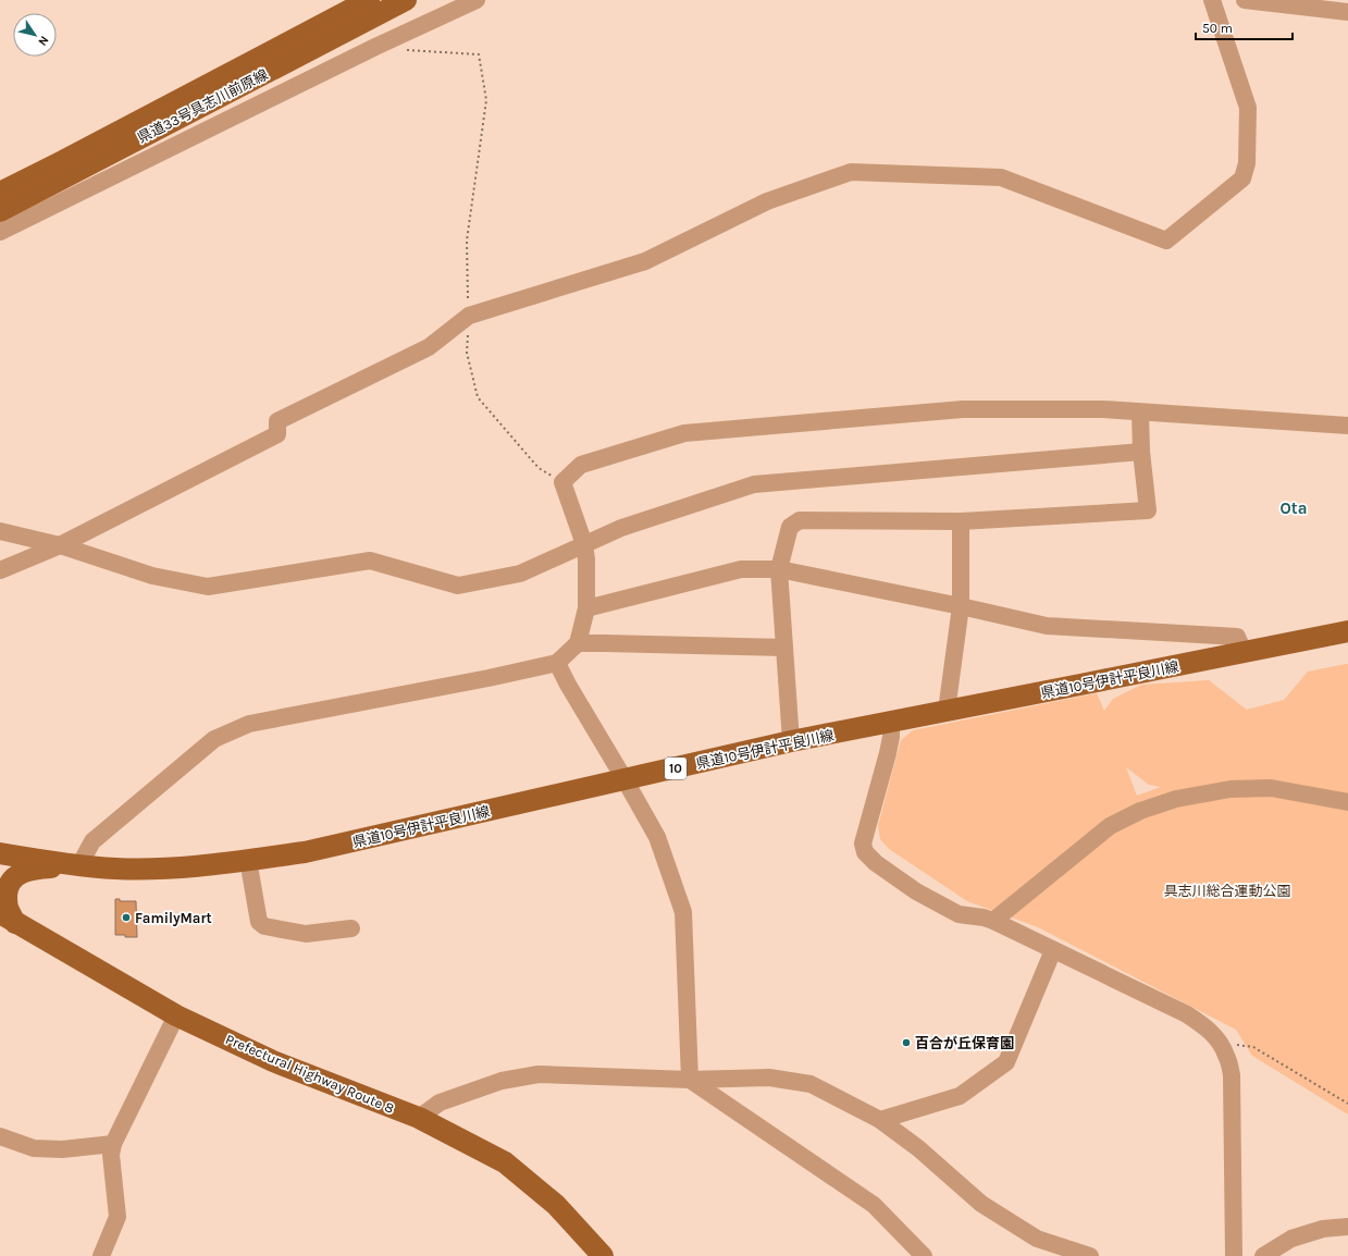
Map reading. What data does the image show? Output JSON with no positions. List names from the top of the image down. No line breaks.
{"streets":{"main road":["県道33号具志川前原線","県道10号伊計平良川線","10","Prefectural Highway Route 8"]},"districts":["Ota"],"parks":["具志川総合運動公園"],"places":["FamilyMart","百合が丘保育園"],"scale_bar":"50 m","north":"bottom right"}
